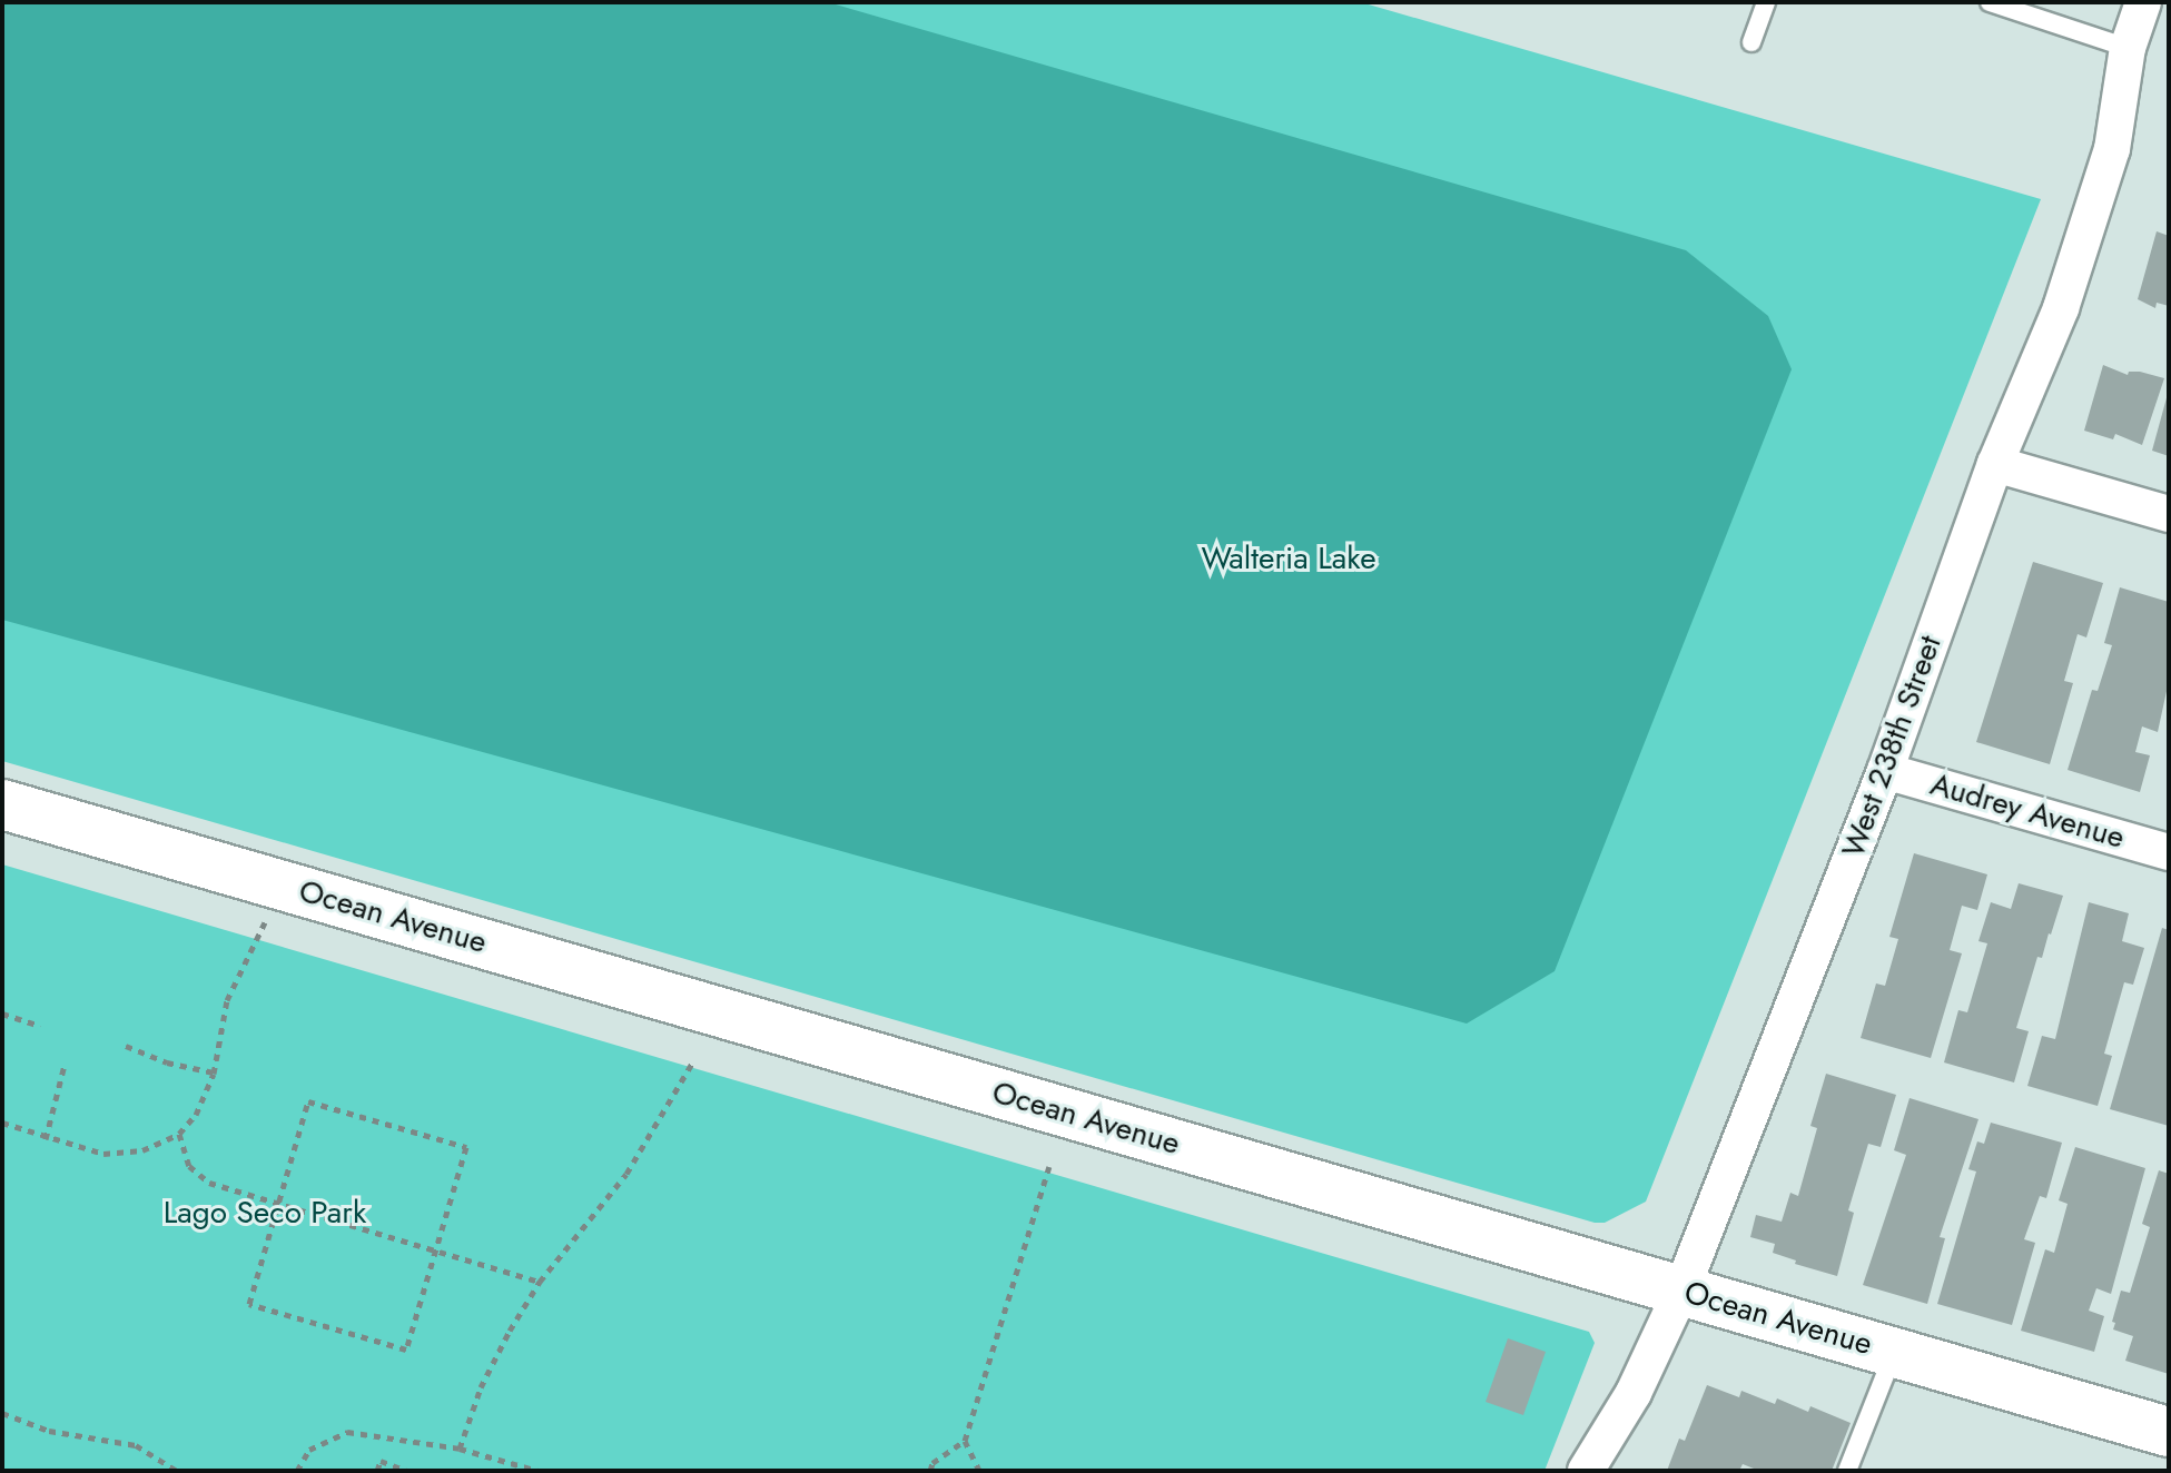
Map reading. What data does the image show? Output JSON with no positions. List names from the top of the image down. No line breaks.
{"streets":{"street":["West 238th Street","Audrey Avenue","Ocean Avenue"]},"crossings":[["West 238th Street","Audrey Avenue"],["West 238th Street","Ocean Avenue"]],"parks":["Walteria Lake","Lago Seco Park"]}
